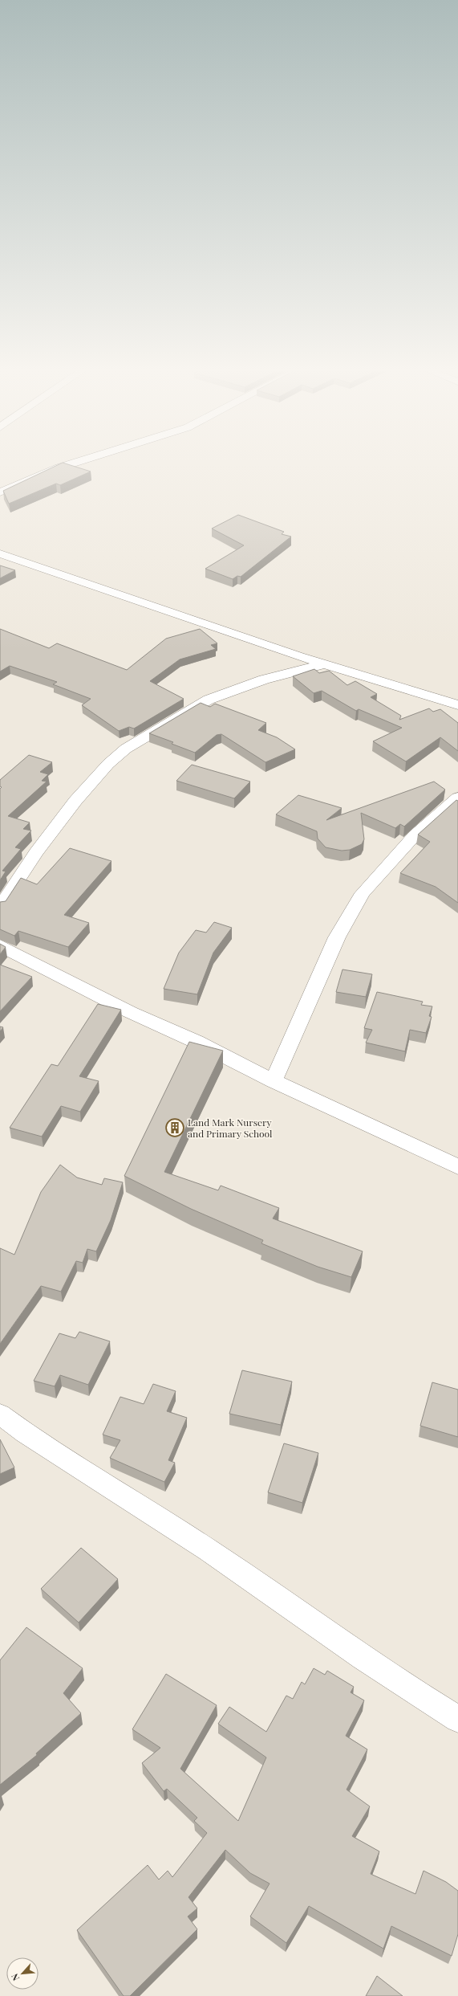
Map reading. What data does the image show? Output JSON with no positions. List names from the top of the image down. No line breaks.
{"places":{"building":["Land Mark Nursery and Primary School"]},"north":"bottom left"}
